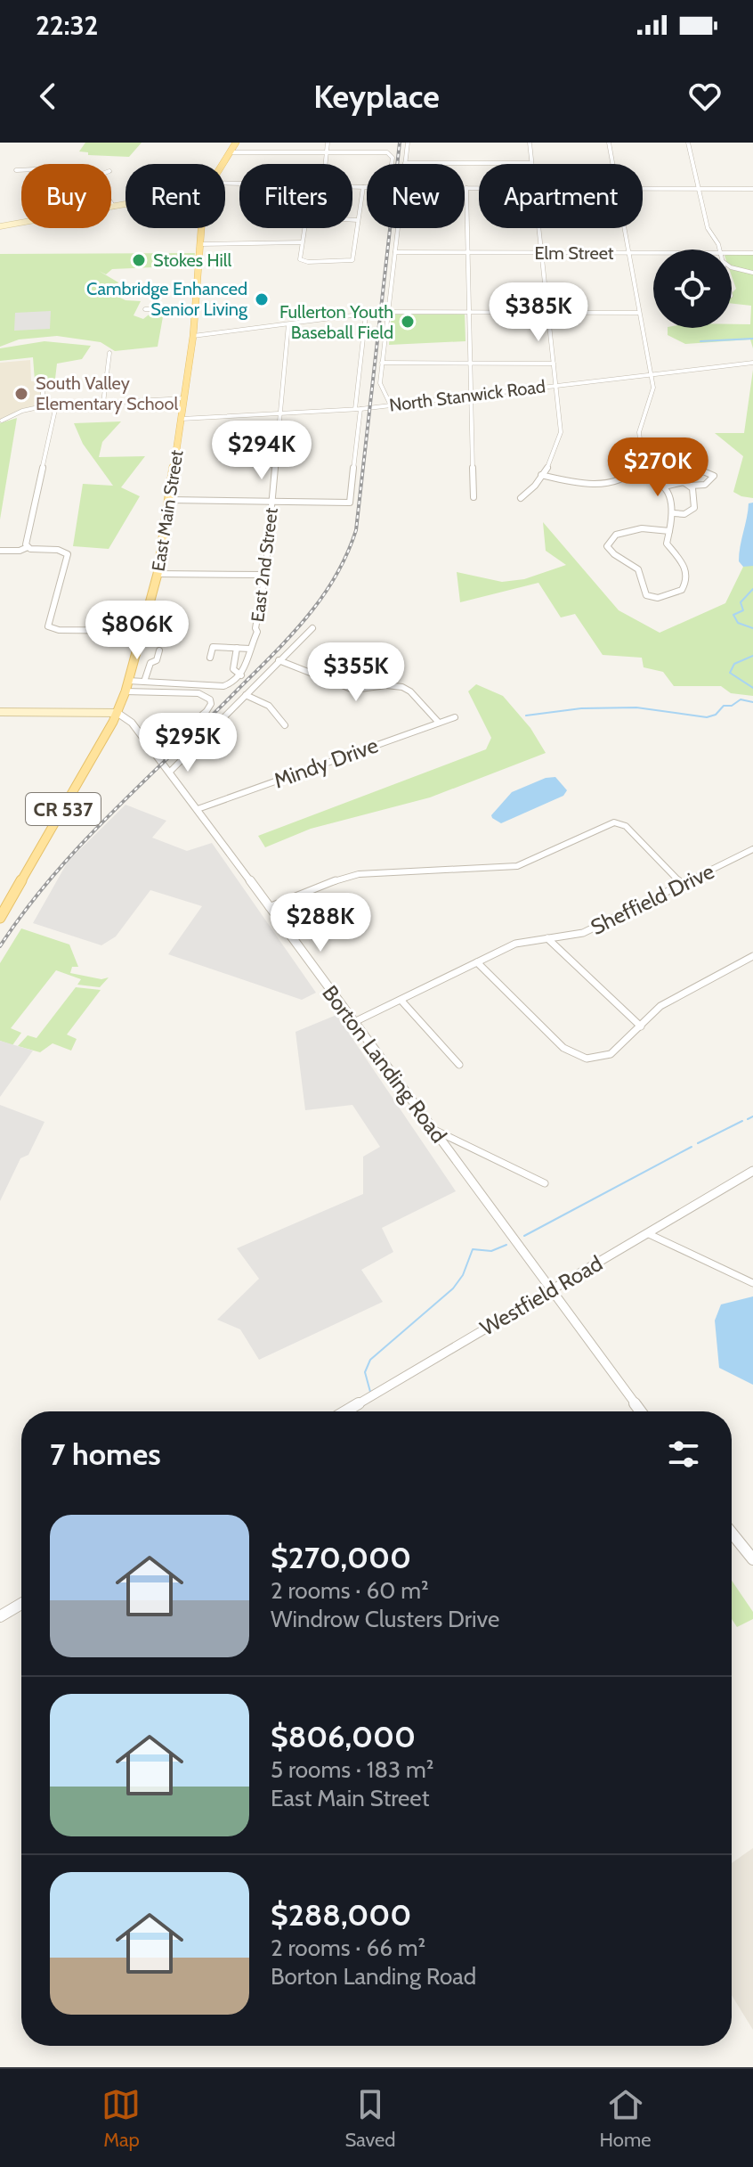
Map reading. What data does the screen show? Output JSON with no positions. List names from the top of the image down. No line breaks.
{"streets":{"main road":["East Main Street","CR 537"],"street":["Elm Street","North Stanwick Road","East 2nd Street","Mindy Drive","Sheffield Drive","Borton Landing Road","Westfield Road"]},"crossings":[["North Stanwick Road","East Main Street"],["North Stanwick Road","East 2nd Street"],["East Main Street","CR 537"],["East Main Street","Borton Landing Road"],["Mindy Drive","Borton Landing Road"],["CR 537","Borton Landing Road"],["Sheffield Drive","Borton Landing Road"],["Borton Landing Road","Westfield Road"]],"places":["Stokes Hill","Cambridge Enhanced Senior Living","Fullerton Youth Baseball Field","South Valley Elementary School"],"page":{"status":"22:32","header":"Keyplace","chip":["Buy","Rent","Filters","New","Apartment"],"price":["$385K","$294K","$270K","$806K","$355K","$295K","$288K"],"heading":"7 homes","list":[{"name":"$270,000","note":"2 rooms · 60 m² · Windrow Clusters Drive"},{"name":"$806,000","note":"5 rooms · 183 m² · East Main Street"},{"name":"$288,000","note":"2 rooms · 66 m² · Borton Landing Road"}],"tabs":["Map","Saved","Home"]}}
